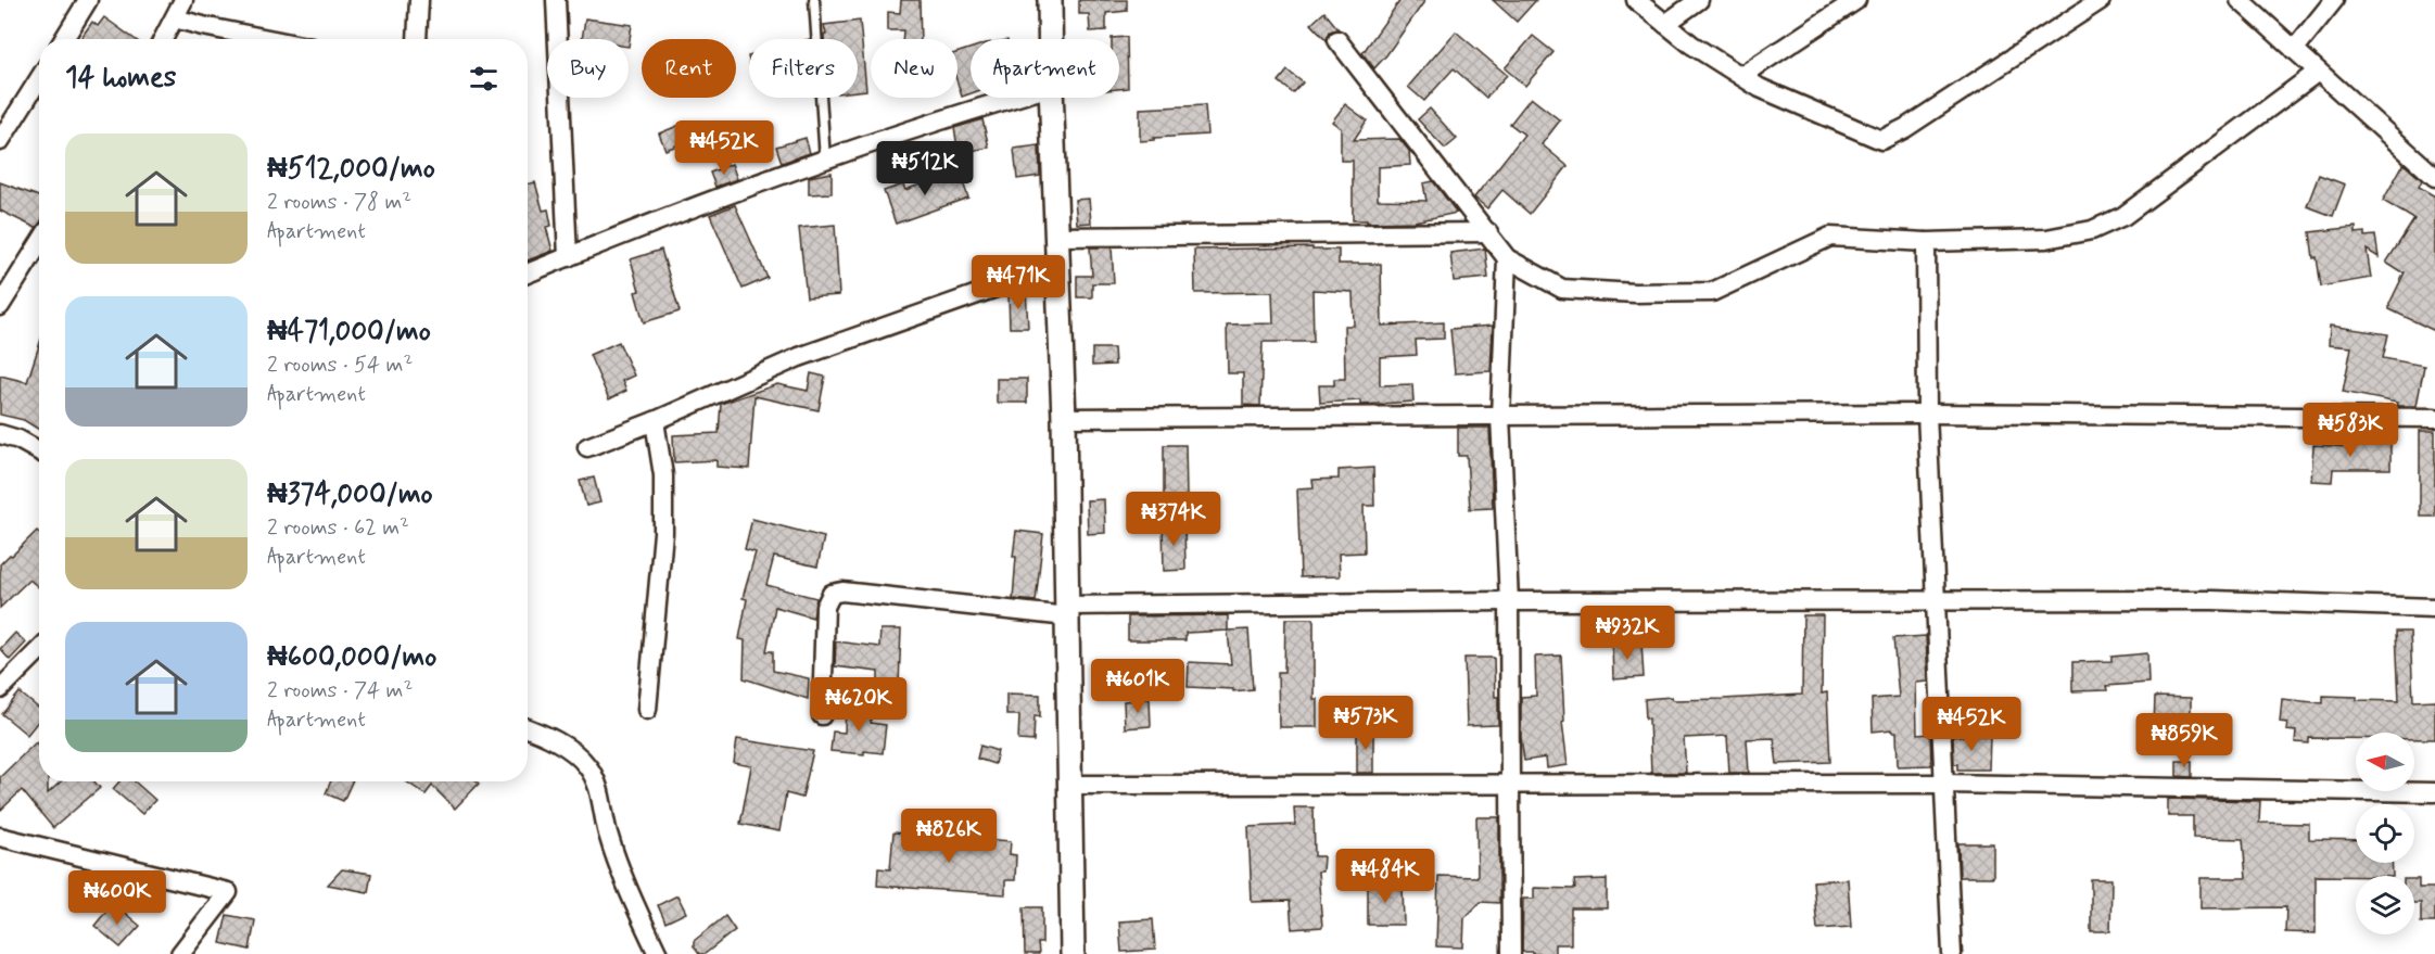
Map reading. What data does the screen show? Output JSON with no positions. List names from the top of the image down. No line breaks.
{"north":"left","page":{"chip":["Buy","Rent","Filters","New","Apartment"],"heading":"14 homes","list":[{"name":"₦512,000/mo","note":"2 rooms · 78 m² · Apartment"},{"name":"₦471,000/mo","note":"2 rooms · 54 m² · Apartment"},{"name":"₦374,000/mo","note":"2 rooms · 62 m² · Apartment"},{"name":"₦600,000/mo","note":"2 rooms · 74 m² · Apartment"}],"price":["₦452K","₦512K","₦471K","₦583K","₦374K","₦932K","₦601K","₦620K","₦573K","₦452K","₦859K","₦826K","₦484K","₦600K"]}}
